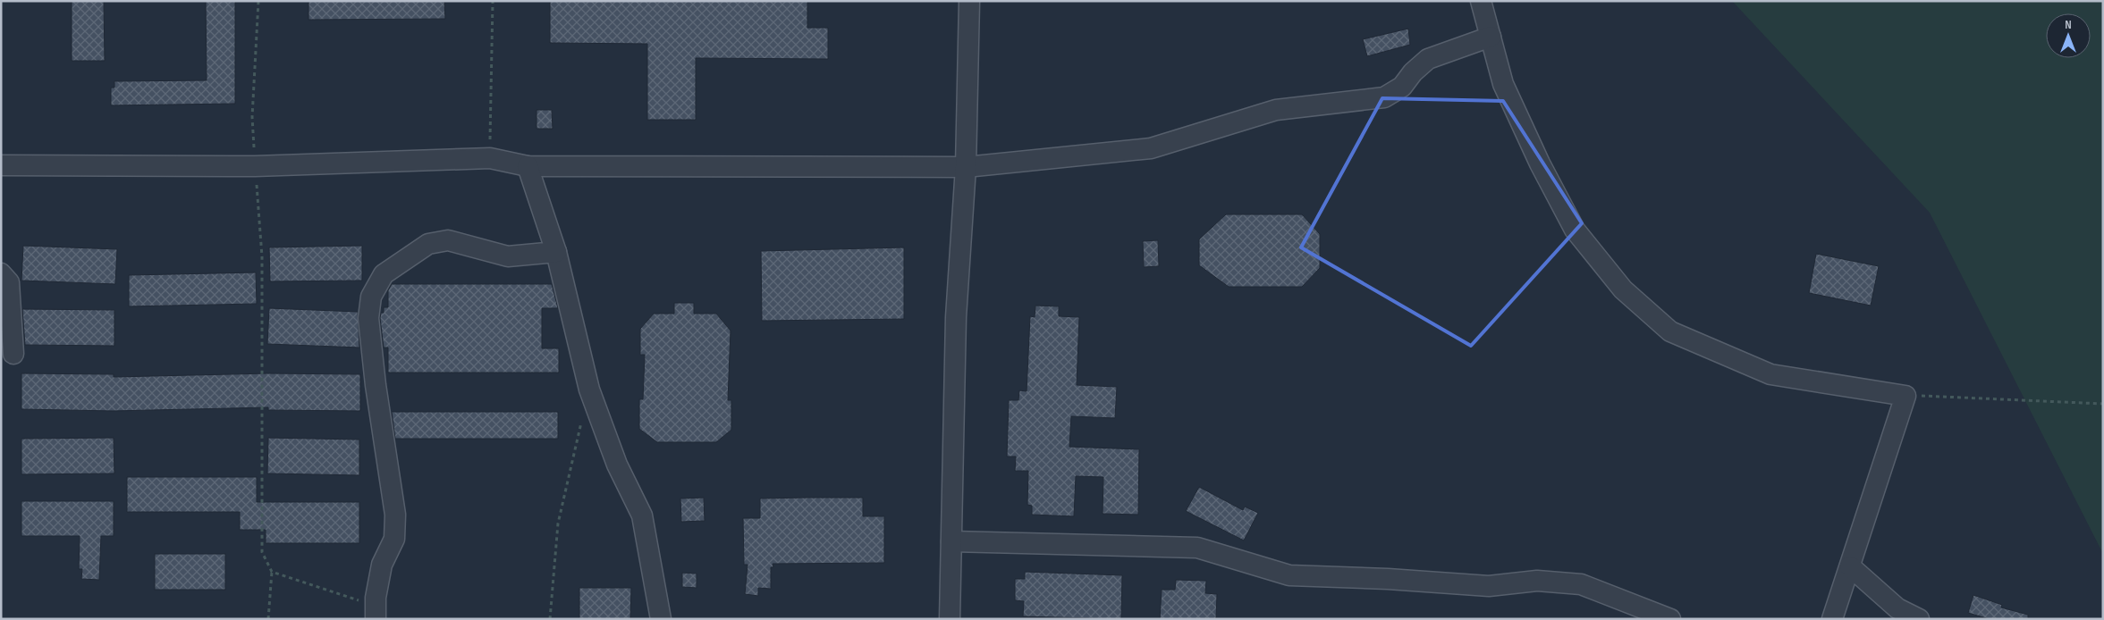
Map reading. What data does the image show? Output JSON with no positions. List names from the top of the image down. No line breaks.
{"north":"top"}
